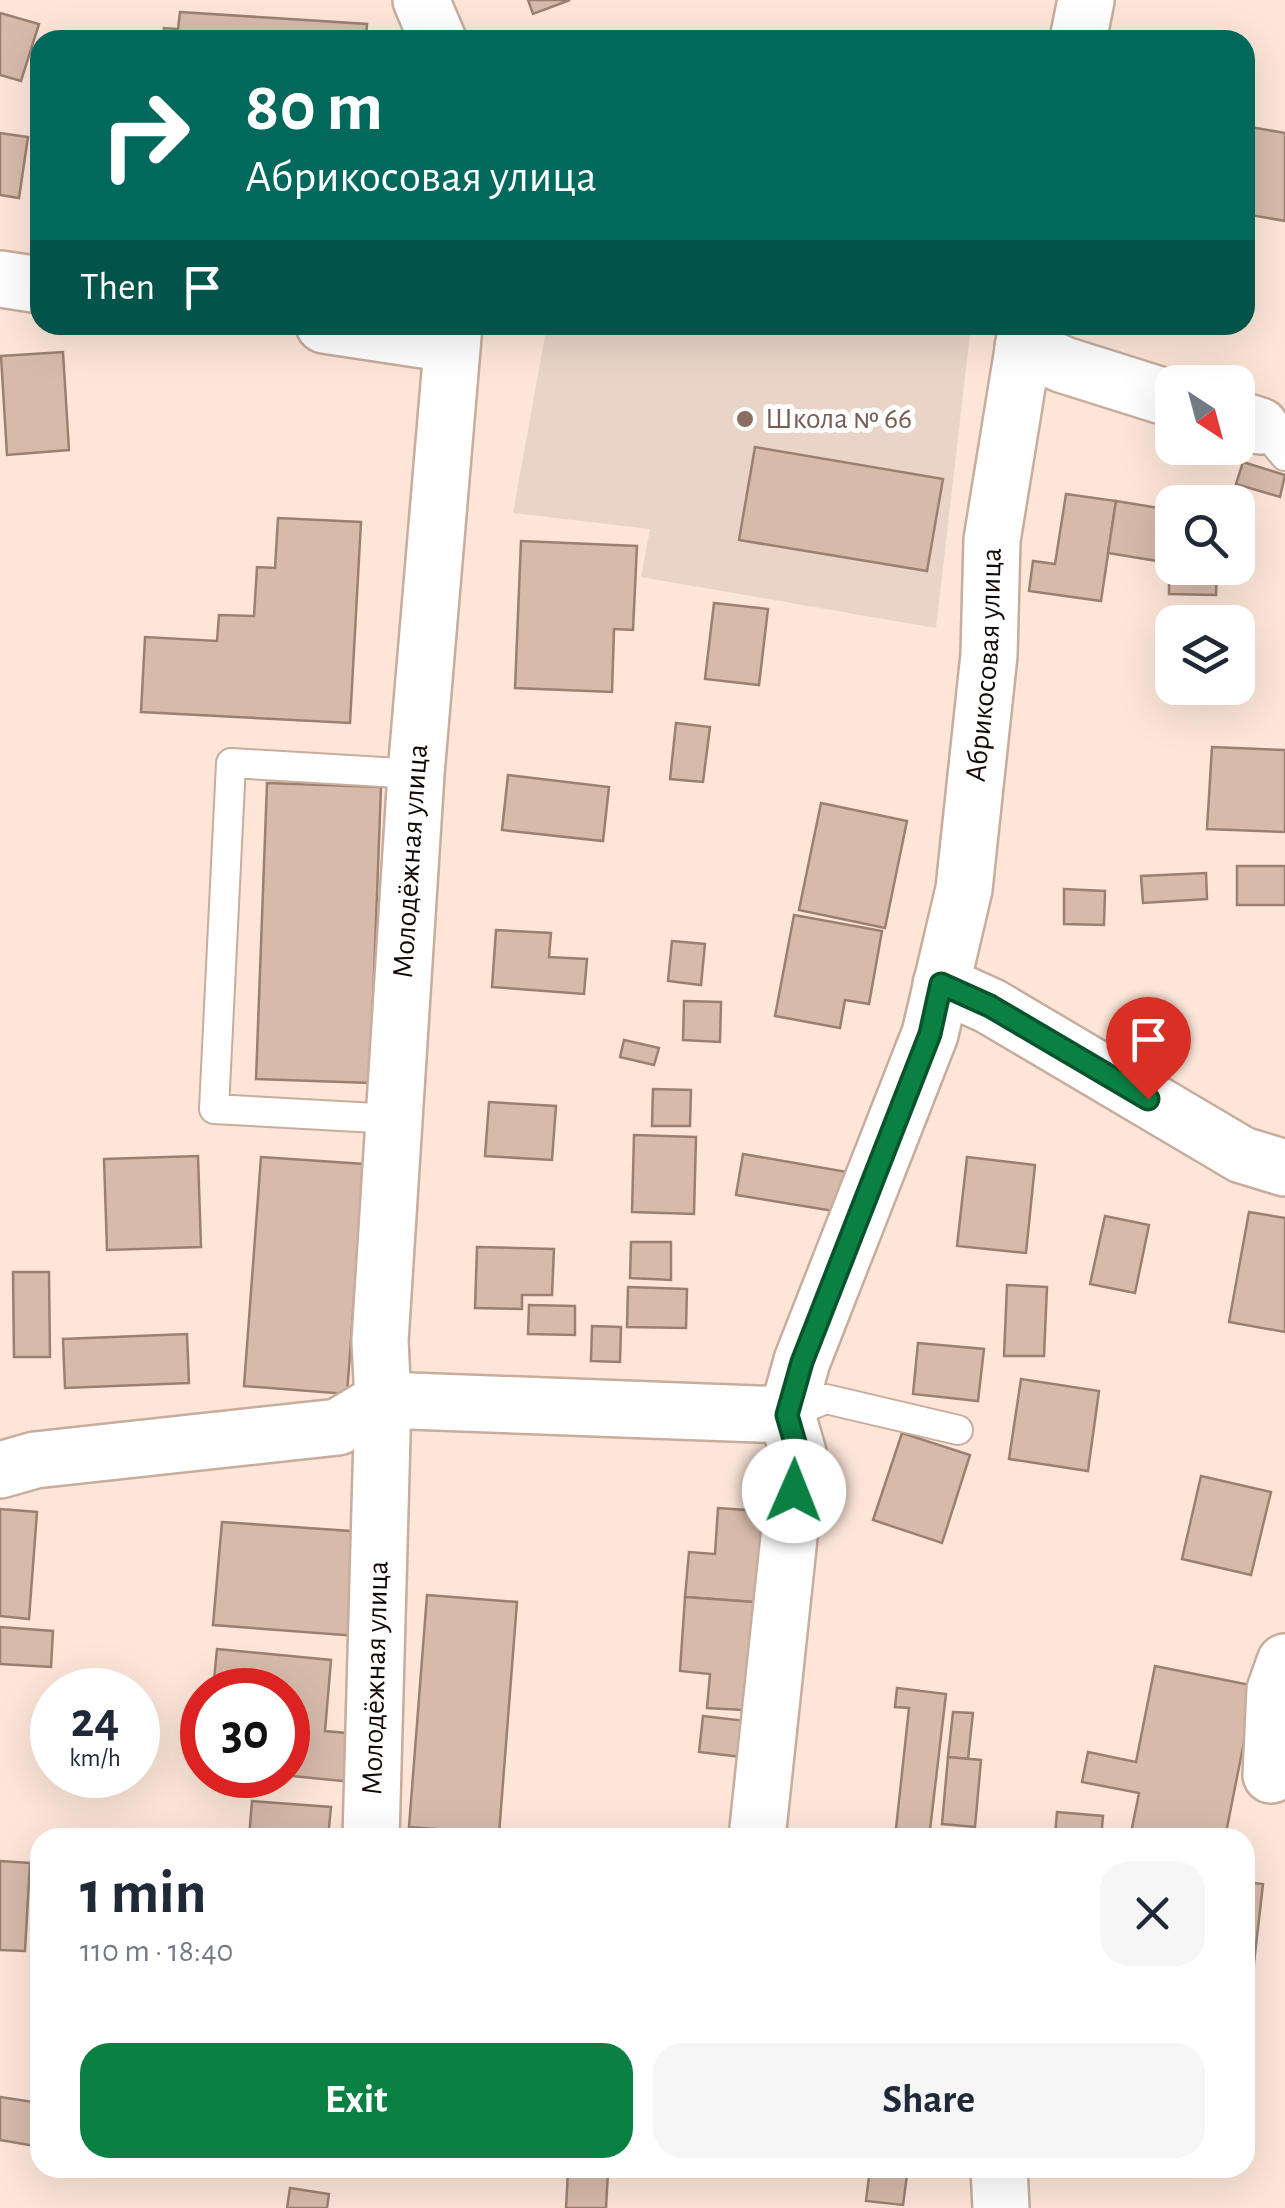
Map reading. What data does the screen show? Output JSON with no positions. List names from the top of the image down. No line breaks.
{"streets":{"street":["Абрикосовая улица","Молодёжная улица"]},"places":["Школа № 66"],"north":"bottom right","page":{"turn":["80 m","Абрикосовая улица"],"then":"Then","speed":"24 km/h","limit":"30","heading":["1 min","110 m · 18:40"],"buttons":["Exit","Share"]}}
